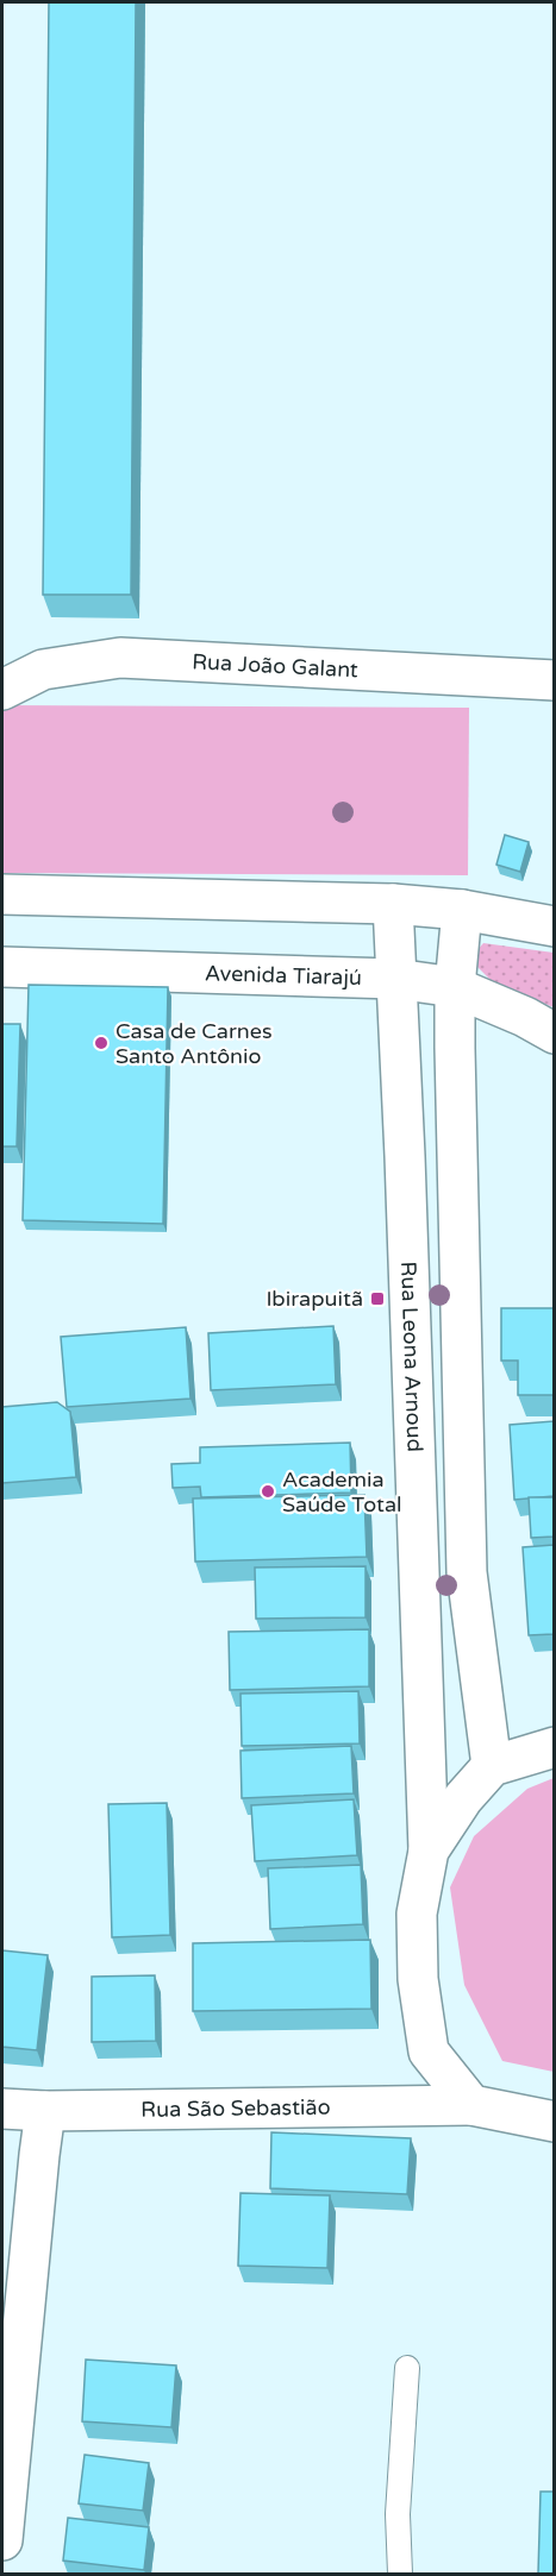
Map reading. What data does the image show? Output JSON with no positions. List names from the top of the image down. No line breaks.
{"streets":{"street":["Rua João Galant","Avenida Tiarajú","Rua Leona Arnoud","Rua São Sebastião"]},"crossings":[["Avenida Tiarajú","Rua Leona Arnoud"]],"places":{"other":["Casa de Carnes Santo Antônio","Academia Saúde Total"],"transit":["Ibirapuitã"]}}
